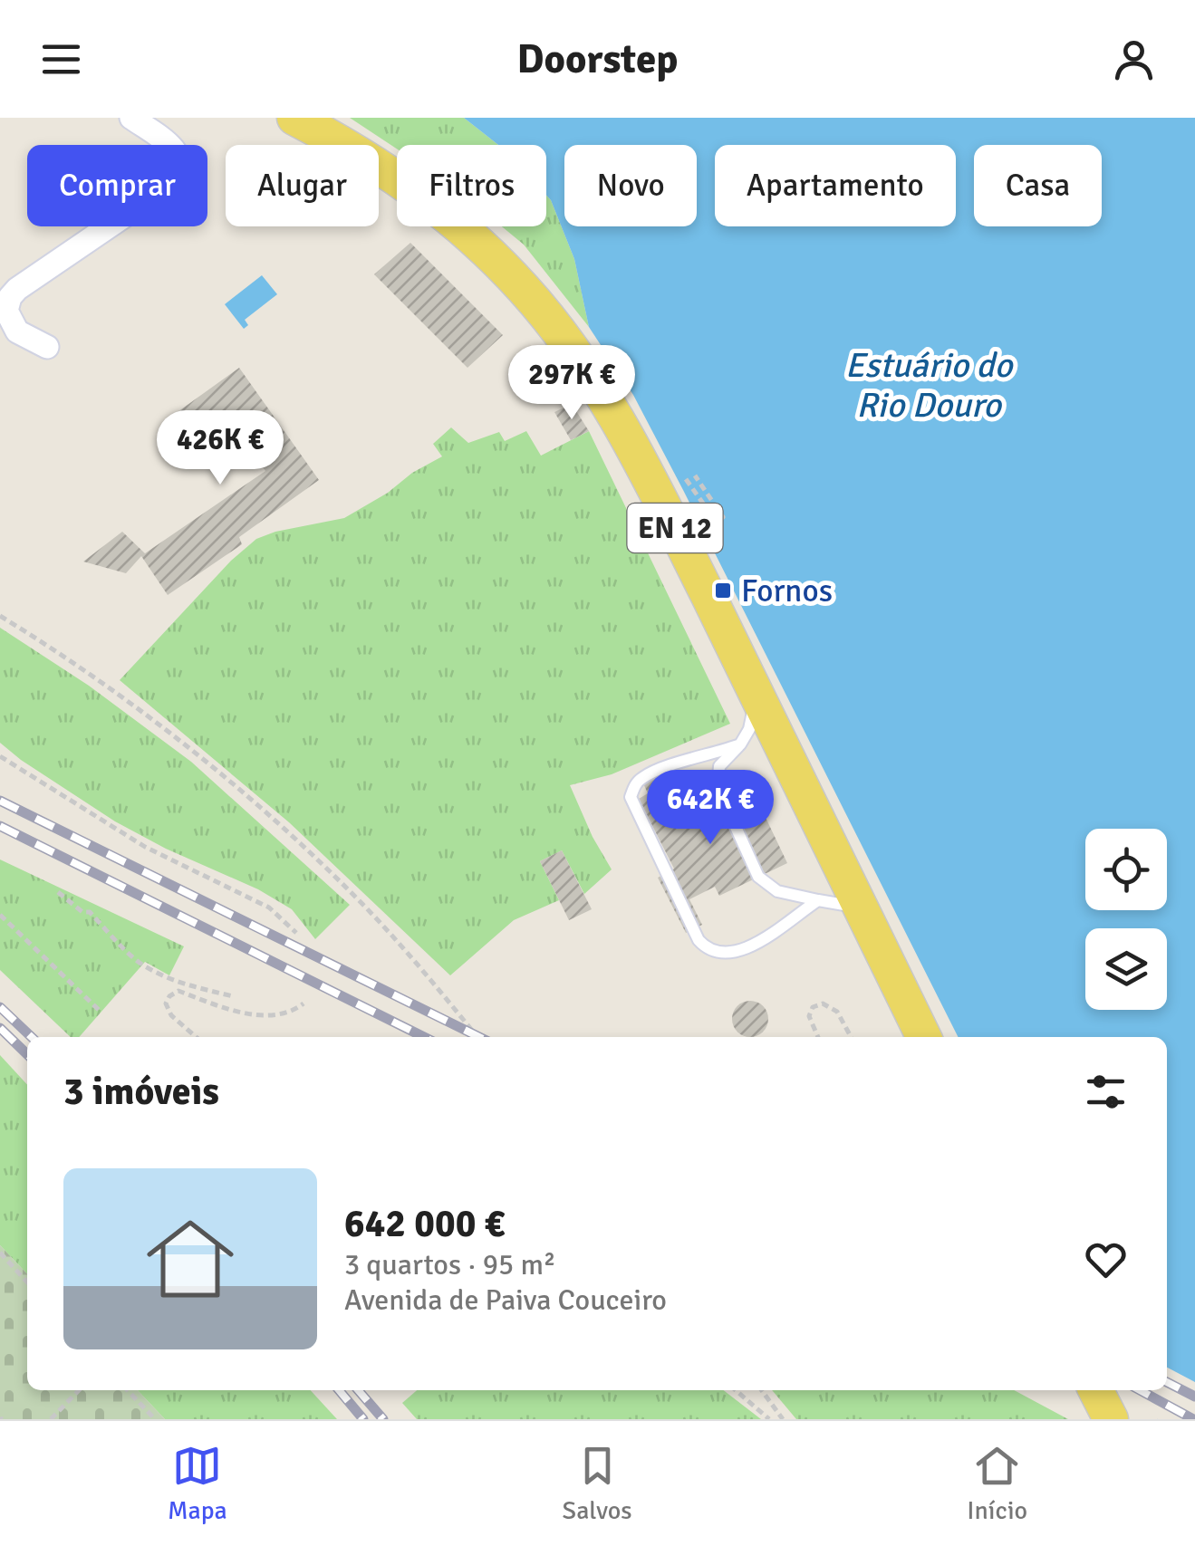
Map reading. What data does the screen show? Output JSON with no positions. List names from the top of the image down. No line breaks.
{"streets":{"main road":["EN 12"]},"water":["Estuário do Rio Douro"],"places":{"transit":["Fornos"]},"page":{"header":"Doorstep","chip":["Comprar","Alugar","Filtros","Novo","Apartamento","Casa"],"price":["297K €","426K €","642K €"],"heading":"3 imóveis","list":[{"name":"642 000 €","note":"3 quartos · 95 m² · Avenida de Paiva Couceiro"}],"tabs":["Mapa","Salvos","Início"]}}
